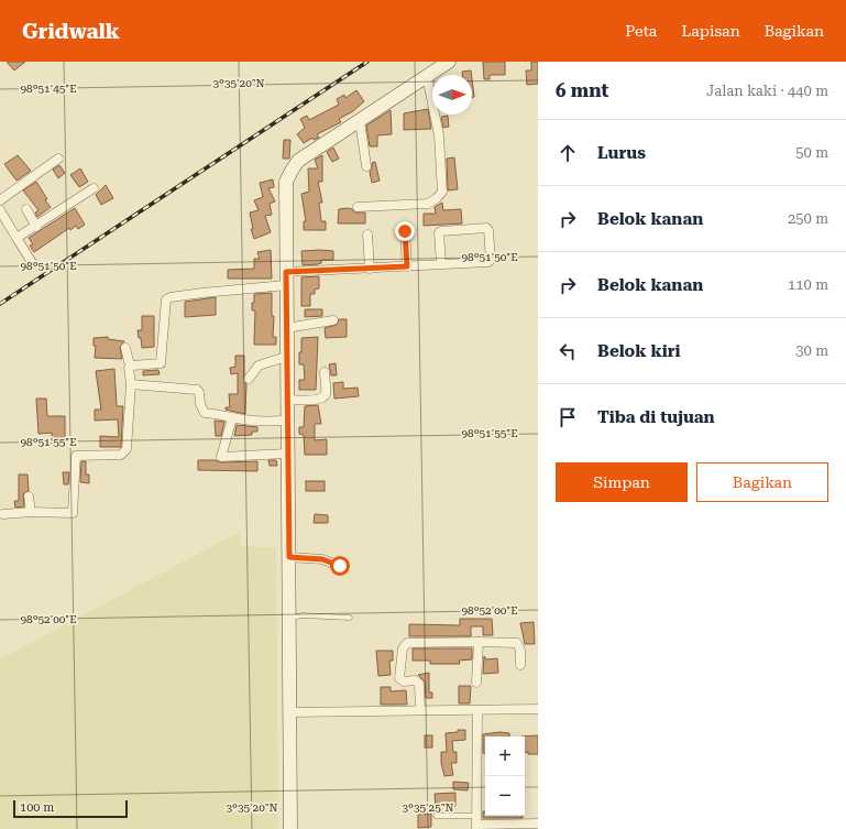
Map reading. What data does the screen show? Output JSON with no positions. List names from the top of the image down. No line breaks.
{"scale_bar":"100 m","north":"right","page":{"header":"Gridwalk","nav":["Peta","Lapisan","Bagikan"],"heading":["6 mnt","Jalan kaki · 440 m"],"list":[["Lurus","50 m"],["Belok kanan","250 m"],["Belok kanan","110 m"],["Belok kiri","30 m"],"Tiba di tujuan"],"buttons":["Simpan","Bagikan"],"map_buttons":["+","−"],"scale":"100 m"},"coordinates":["3°35'20\"N","98°51'45\"E","98°51'50\"E","98°51'55\"E","98°52'00\"E","3°35'25\"N"]}
